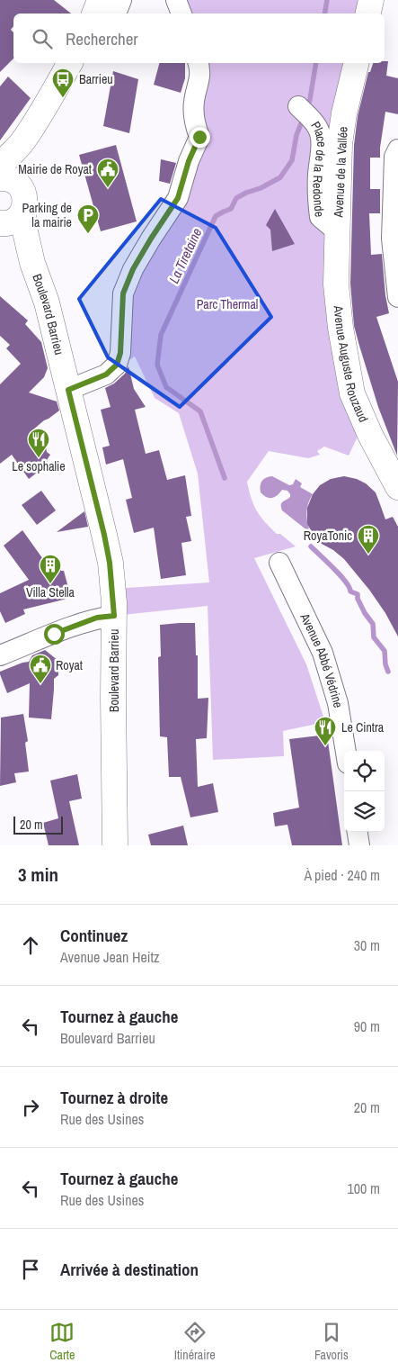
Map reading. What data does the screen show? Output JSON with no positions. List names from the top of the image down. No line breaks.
{"streets":{"main road":["Avenue de la Vallée","Boulevard Barrieu","Avenue Auguste Rouzaud"],"street":["Place de la Redonde","Avenue Abbé Védrine"]},"crossings":[["Place de la Redonde","Avenue de la Vallée"],["Place de la Redonde","Avenue Auguste Rouzaud"],["Avenue de la Vallée","Avenue Auguste Rouzaud"]],"water":["La Tiretaine"],"parks":["Parc Thermal"],"places":{"bus stop":["Barrieu"],"public building":["Mairie de Royat","Royat"],"parking":["Parking de la mairie"],"restaurant":["Le sophalie","Le Cintra"],"building":["RoyaTonic","Villa Stella"]},"scale_bar":"20 m","page":{"search":"Rechercher","scale":"20 m","heading":["3 min","À pied · 240 m"],"list":[["Continuez","Avenue Jean Heitz","30 m"],["Tournez à gauche","Boulevard Barrieu","90 m"],["Tournez à droite","Rue des Usines","20 m"],["Tournez à gauche","Rue des Usines","100 m"],"Arrivée à destination"],"nav":["Carte","Itinéraire","Favoris"]}}
